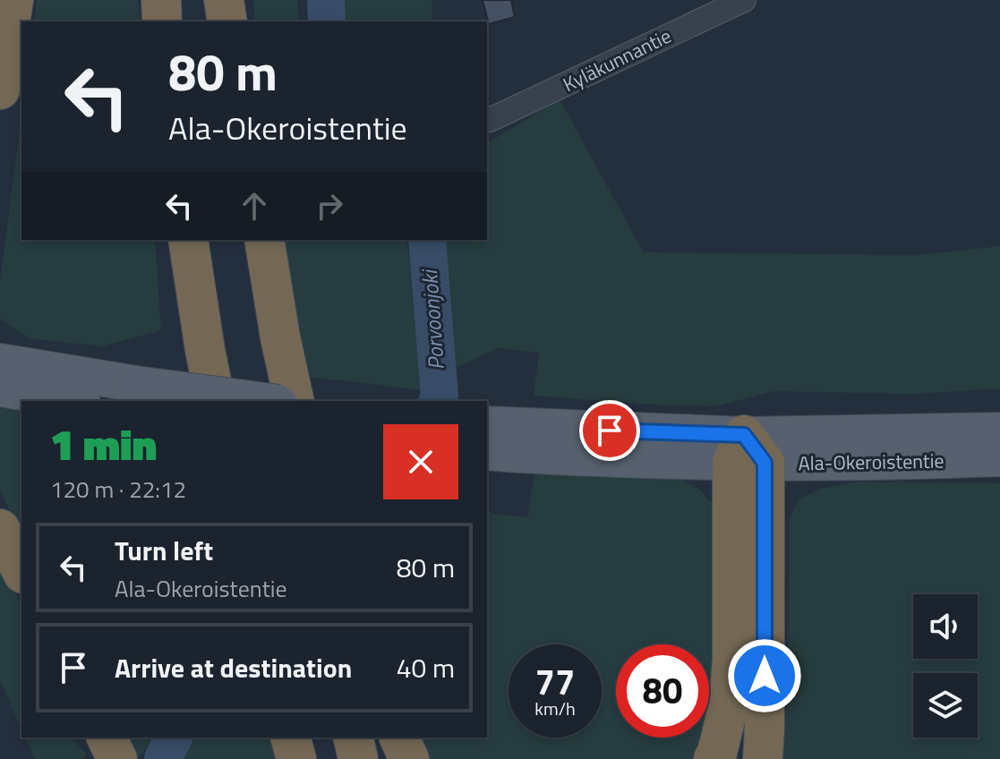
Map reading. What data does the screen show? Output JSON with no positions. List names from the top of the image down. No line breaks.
{"streets":{"main road":["Ala-Okeroistentie"],"street":["Kyläkunnantie"]},"water":["Porvoonjoki"],"page":{"turn":["80 m","Ala-Okeroistentie"],"heading":["1 min","120 m · 22:12"],"list":[{"name":"Turn left","note":"Ala-Okeroistentie","value":"80 m"},{"name":"Arrive at destination","value":"40 m"}],"speed":"77 km/h","limit":"80"}}
